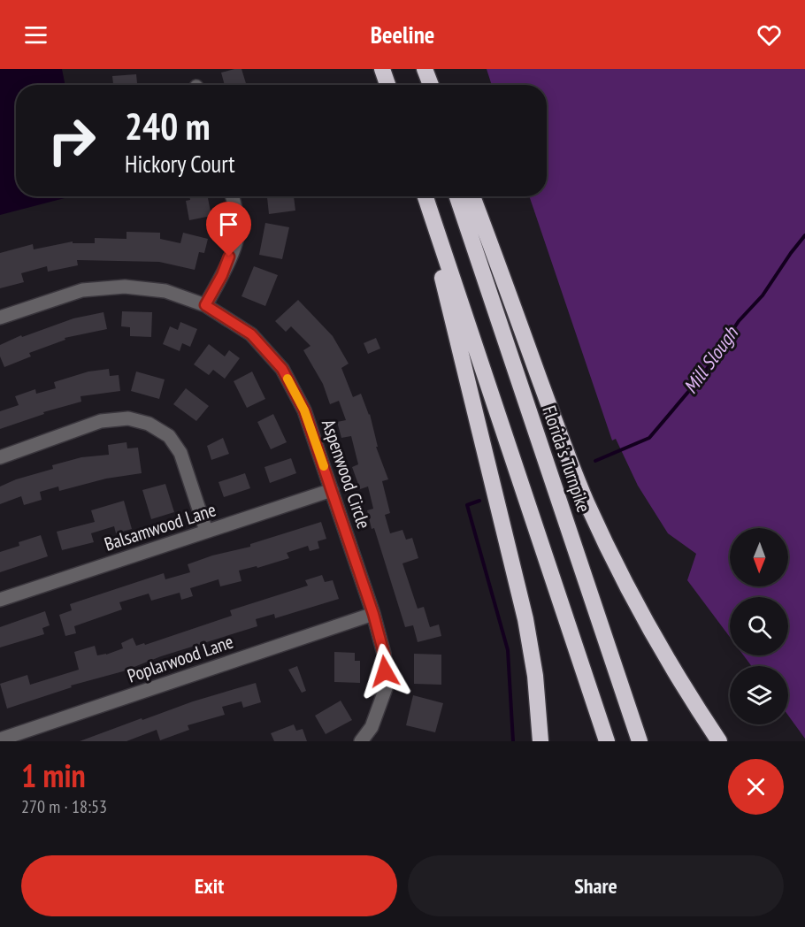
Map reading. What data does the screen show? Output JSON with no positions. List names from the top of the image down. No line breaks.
{"streets":{"highway":["Florida's Turnpike"],"street":["Aspenwood Circle","Balsamwood Lane","Poplarwood Lane"]},"crossings":[["Aspenwood Circle","Balsamwood Lane"],["Aspenwood Circle","Poplarwood Lane"]],"water":["Mill Slough"],"north":"bottom","page":{"header":"Beeline","turn":["240 m","Hickory Court"],"heading":["1 min","270 m · 18:53"],"buttons":["Exit","Share"]}}
